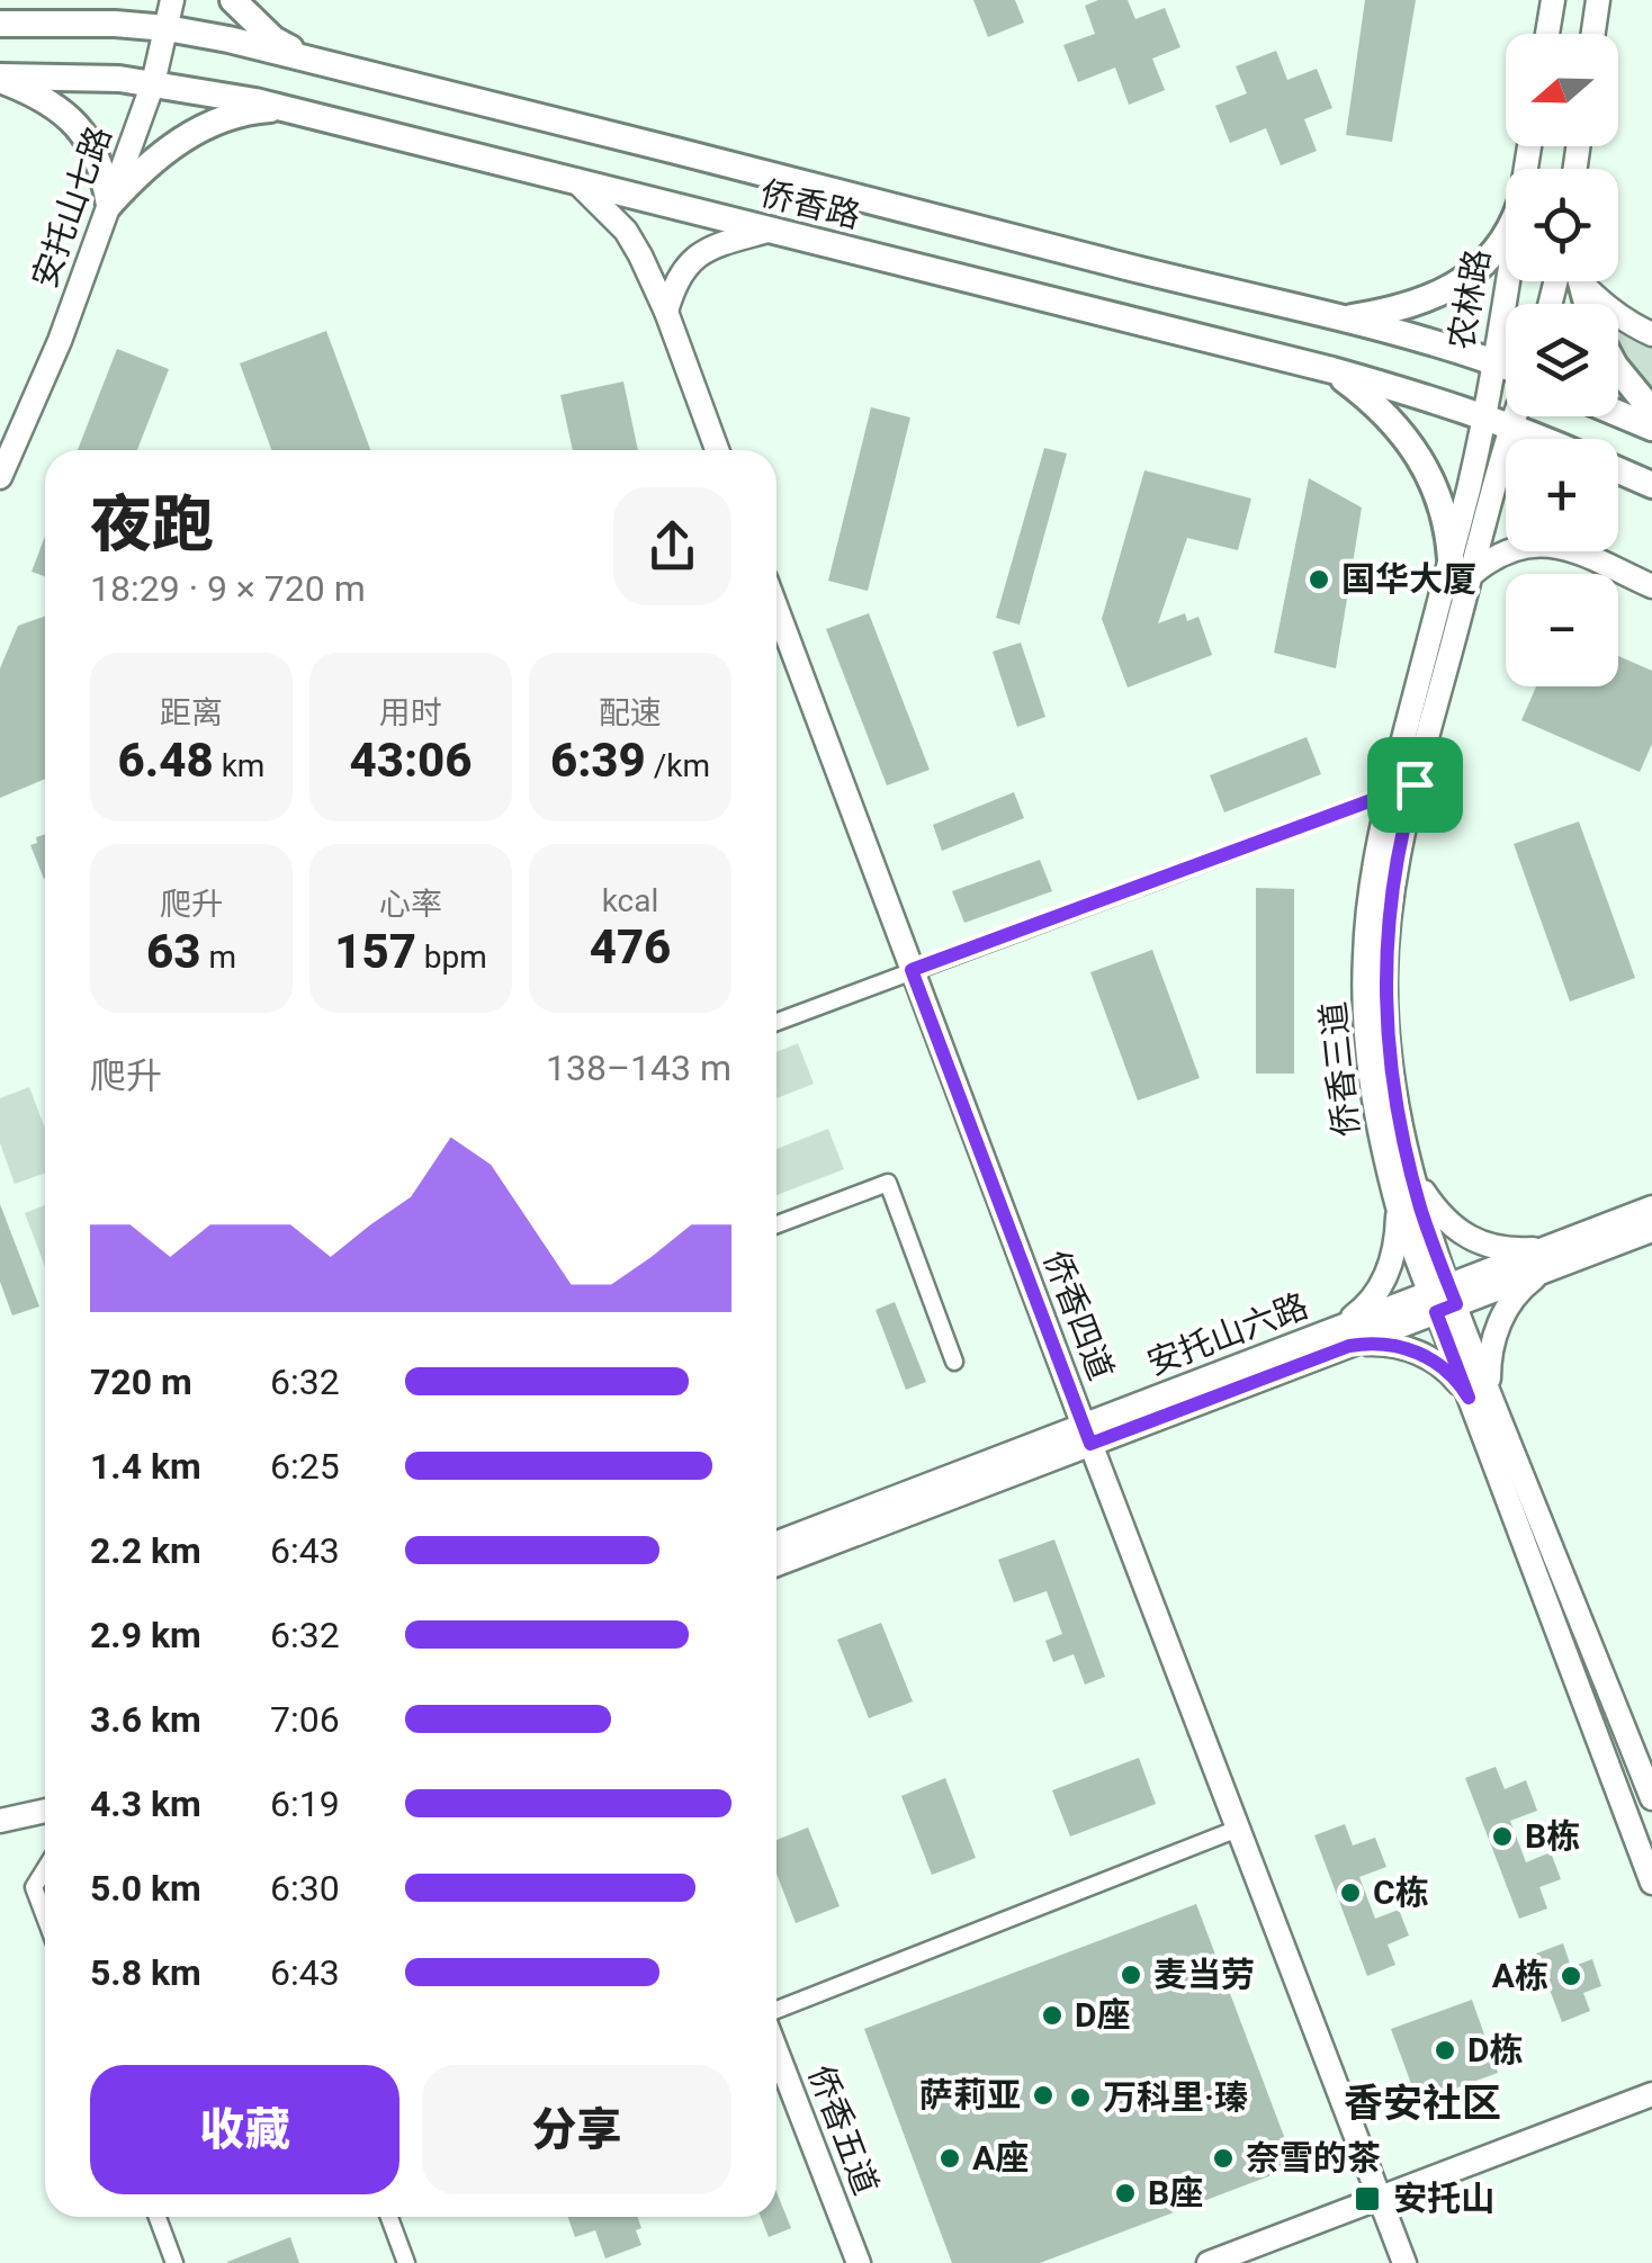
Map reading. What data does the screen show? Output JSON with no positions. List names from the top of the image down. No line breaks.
{"streets":{"main road":["侨香路"],"street":["安托山七路","农林路","侨香三道","侨香四道","安托山六路","侨香五道"]},"crossings":[["侨香路","安托山七路"],["侨香路","农林路"],["侨香路","侨香三道"],["农林路","侨香三道"],["侨香三道","安托山六路"],["侨香四道","安托山六路"]],"districts":["香安社区"],"places":{"other":["国华大厦","B栋","C栋","麦当劳","A栋","D座","D栋","萨莉亚","万科里·瑧","A座","奈雪的茶","B座"],"transit":["安托山"]},"north":"left","page":{"map_buttons":["+","−"],"heading":["夜跑","18:29 · 9 × 720 m"],"stats":[["距离","6.48 km"],["用时","43:06"],["配速","6:39 /km"],["爬升","63 m"],["心率","157 bpm"],["kcal","476"]],"chart":["爬升","138–143 m"],"list":[{"name":"720 m","note":"6:32"},{"name":"1.4 km","note":"6:25"},{"name":"2.2 km","note":"6:43"},{"name":"2.9 km","note":"6:32"},{"name":"3.6 km","note":"7:06"},{"name":"4.3 km","note":"6:19"},{"name":"5.0 km","note":"6:30"},{"name":"5.8 km","note":"6:43"}],"buttons":["收藏","分享"]}}
